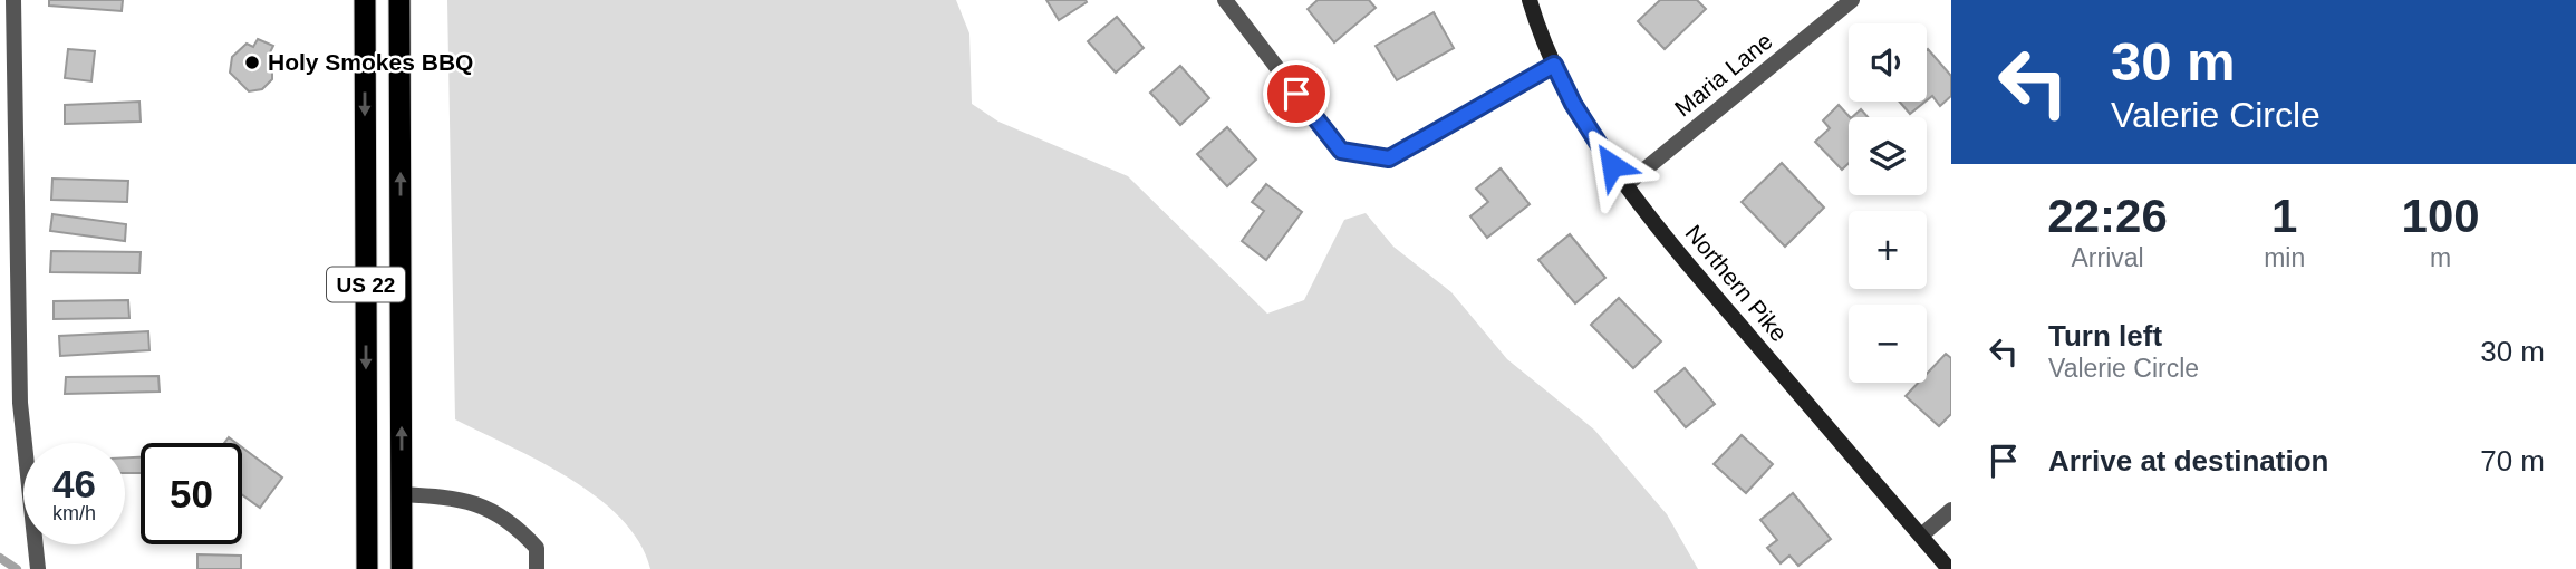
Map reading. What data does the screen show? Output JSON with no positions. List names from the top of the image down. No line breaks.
{"streets":{"highway":["US 22"],"main road":["Northern Pike"],"street":["Maria Lane"]},"crossings":[["Maria Lane","Northern Pike"]],"places":["Holy Smokes BBQ"],"page":{"turn":["30 m","Valerie Circle"],"map_buttons":["+","−"],"eta":["22:26","Arrival","1","min","100","m"],"list":[{"name":"Turn left","note":"Valerie Circle","value":"30 m"},{"name":"Arrive at destination","value":"70 m"}],"speed":"46 km/h","limit":"50"}}
